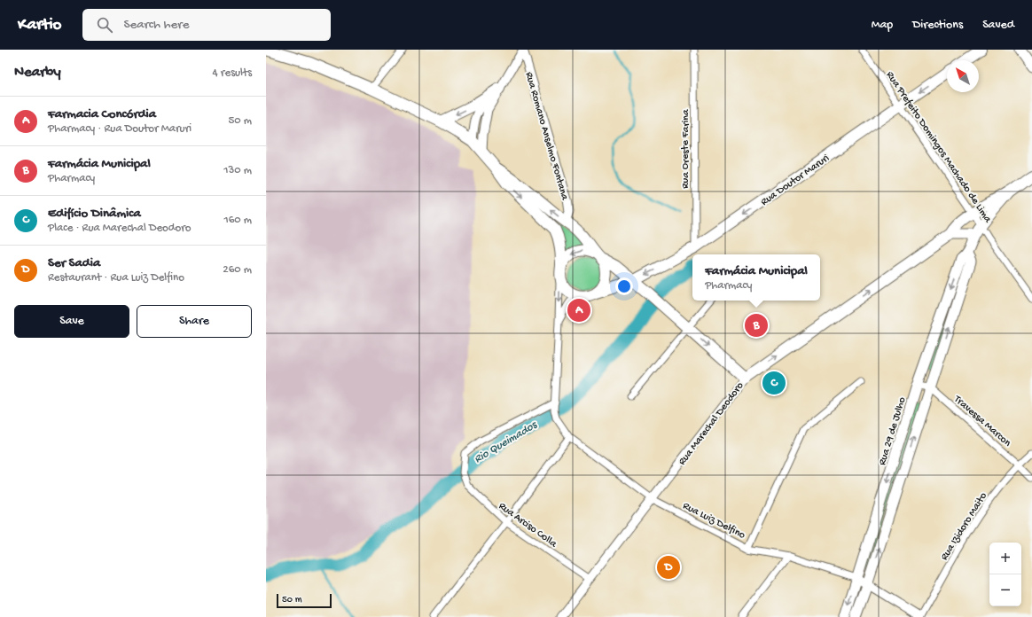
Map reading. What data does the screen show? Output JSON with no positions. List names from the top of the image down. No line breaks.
{"streets":{"main road":["Rua Doutor Maruri","Rua Marechal Deodoro","Rua 29 de Julho"],"street":["Rua Romano Anselmo Fontana","Rua Prefeito Domingos Machado de Lima","Rua Oreste Farina","Travessa Marcon","Rua Luiz Delfino","Rua Arciso Colla","Rua Izidoro Maito"]},"crossings":[["Rua Prefeito Domingos Machado de Lima","Rua Doutor Maruri"],["Rua Prefeito Domingos Machado de Lima","Rua Marechal Deodoro"],["Rua Prefeito Domingos Machado de Lima","Rua 29 de Julho"],["Rua Oreste Farina","Rua Doutor Maruri"],["Travessa Marcon","Rua 29 de Julho"],["Travessa Marcon","Rua Izidoro Maito"],["Rua Marechal Deodoro","Rua 29 de Julho"],["Rua Marechal Deodoro","Rua Luiz Delfino"],["Rua Marechal Deodoro","Rua Arciso Colla"],["Rua 29 de Julho","Rua Luiz Delfino"],["Rua Luiz Delfino","Rua Arciso Colla"],["Rua Luiz Delfino","Rua Izidoro Maito"]],"one_way":["Rua Doutor Maruri","Rua Marechal Deodoro"],"water":["Rio Queimados"],"scale_bar":"50 m","north":"top left","page":{"header":"Kartio","search":"Search here","nav":["Map","Directions","Saved"],"heading":["Nearby","4 results"],"list":[{"mark":"A","name":"Farmacia Concórdia","note":"Pharmacy · Rua Doutor Maruri","value":"50 m"},{"mark":"B","name":"Farmácia Municipal","note":"Pharmacy","value":"130 m"},{"mark":"C","name":"Edifício Dinâmica","note":"Place · Rua Marechal Deodoro","value":"160 m"},{"mark":"D","name":"Ser Sadia","note":"Restaurant · Rua Luiz Delfino","value":"260 m"}],"popup":["Farmácia Municipal","Pharmacy"],"buttons":["Save","Share"],"pins":["A","B","C","D"],"map_buttons":["+","−"],"scale":"50 m"}}
